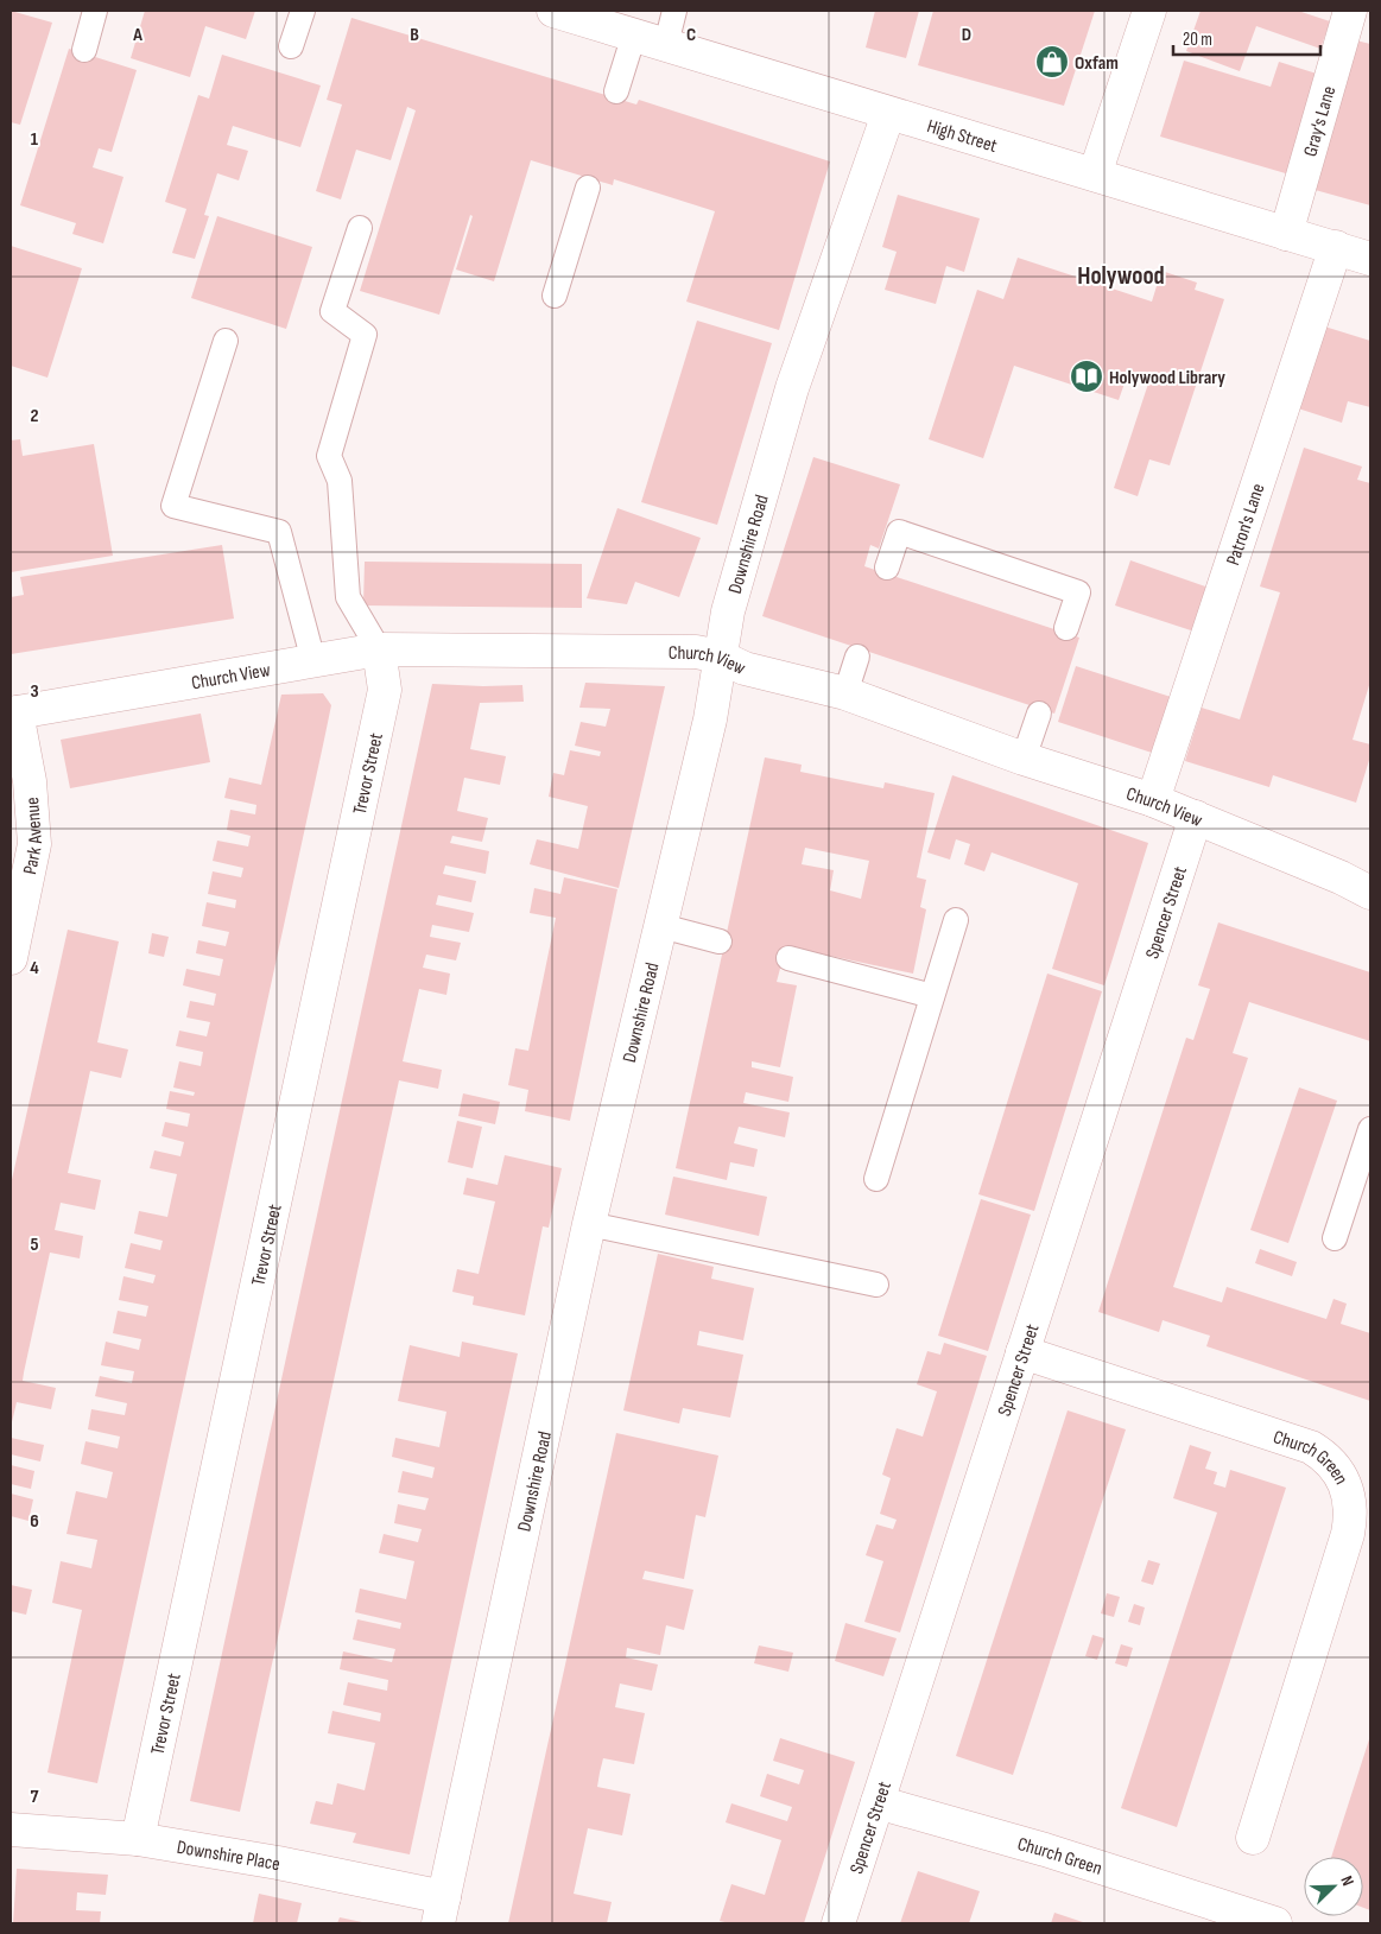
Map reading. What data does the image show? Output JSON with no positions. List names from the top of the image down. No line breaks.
{"streets":{"street":["Gray's Lane","High Street","Patron's Lane","Downshire Road","Church View","Trevor Street","Park Avenue","Spencer Street","Church Green","Downshire Place"]},"crossings":[["Gray's Lane","High Street"],["High Street","Patron's Lane"],["High Street","Downshire Road"],["Patron's Lane","Church View"],["Downshire Road","Church View"],["Downshire Road","Downshire Place"],["Church View","Trevor Street"],["Church View","Park Avenue"],["Church View","Spencer Street"],["Trevor Street","Downshire Place"],["Spencer Street","Church Green"]],"districts":["Holywood"],"places":{"shop":["Oxfam"],"library":["Holywood Library"]},"scale_bar":"20 m","north":"top right","grid":{"columns":["A","B","C","D"],"rows":["1","2","3","4","5","6","7"]}}
